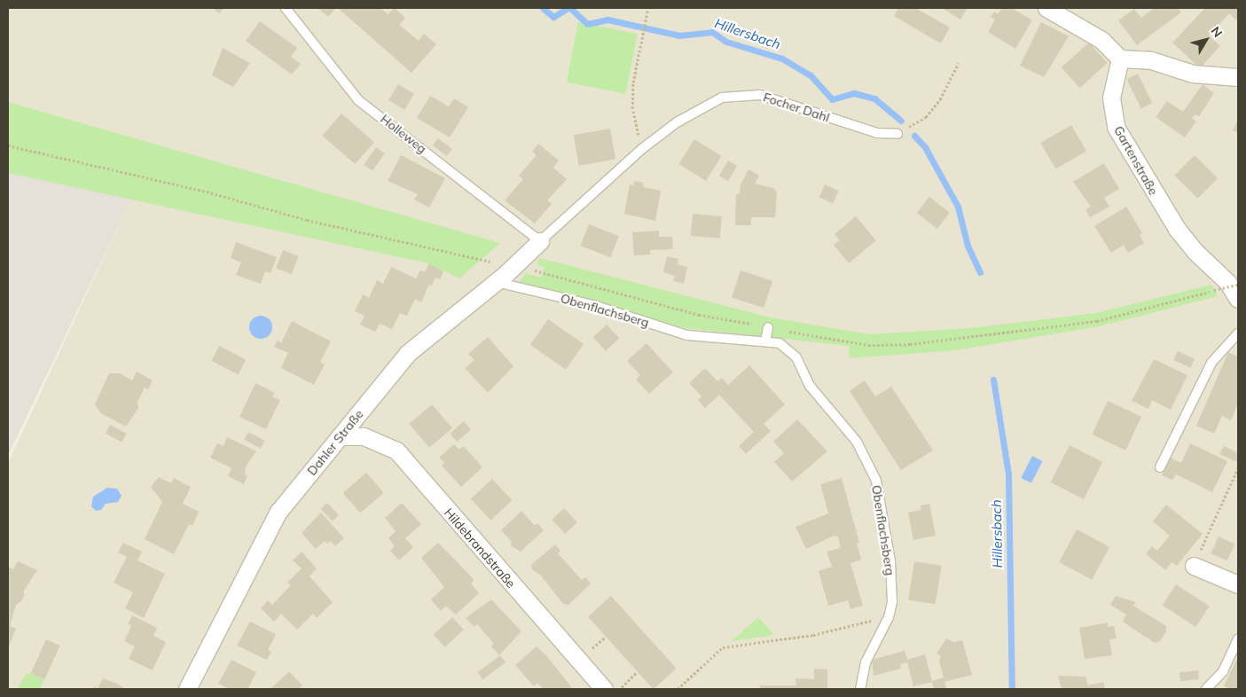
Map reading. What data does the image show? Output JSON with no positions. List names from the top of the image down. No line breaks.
{"streets":{"street":["Gartenstraße","Dahler Straße","Hildebrandstraße"],"lane":["Focher Dahl","Holleweg","Obenflachsberg"]},"crossings":[["Focher Dahl","Holleweg"],["Focher Dahl","Dahler Straße"],["Holleweg","Dahler Straße"],["Obenflachsberg","Dahler Straße"],["Dahler Straße","Hildebrandstraße"]],"water":["Hillersbach"],"north":"top right"}
